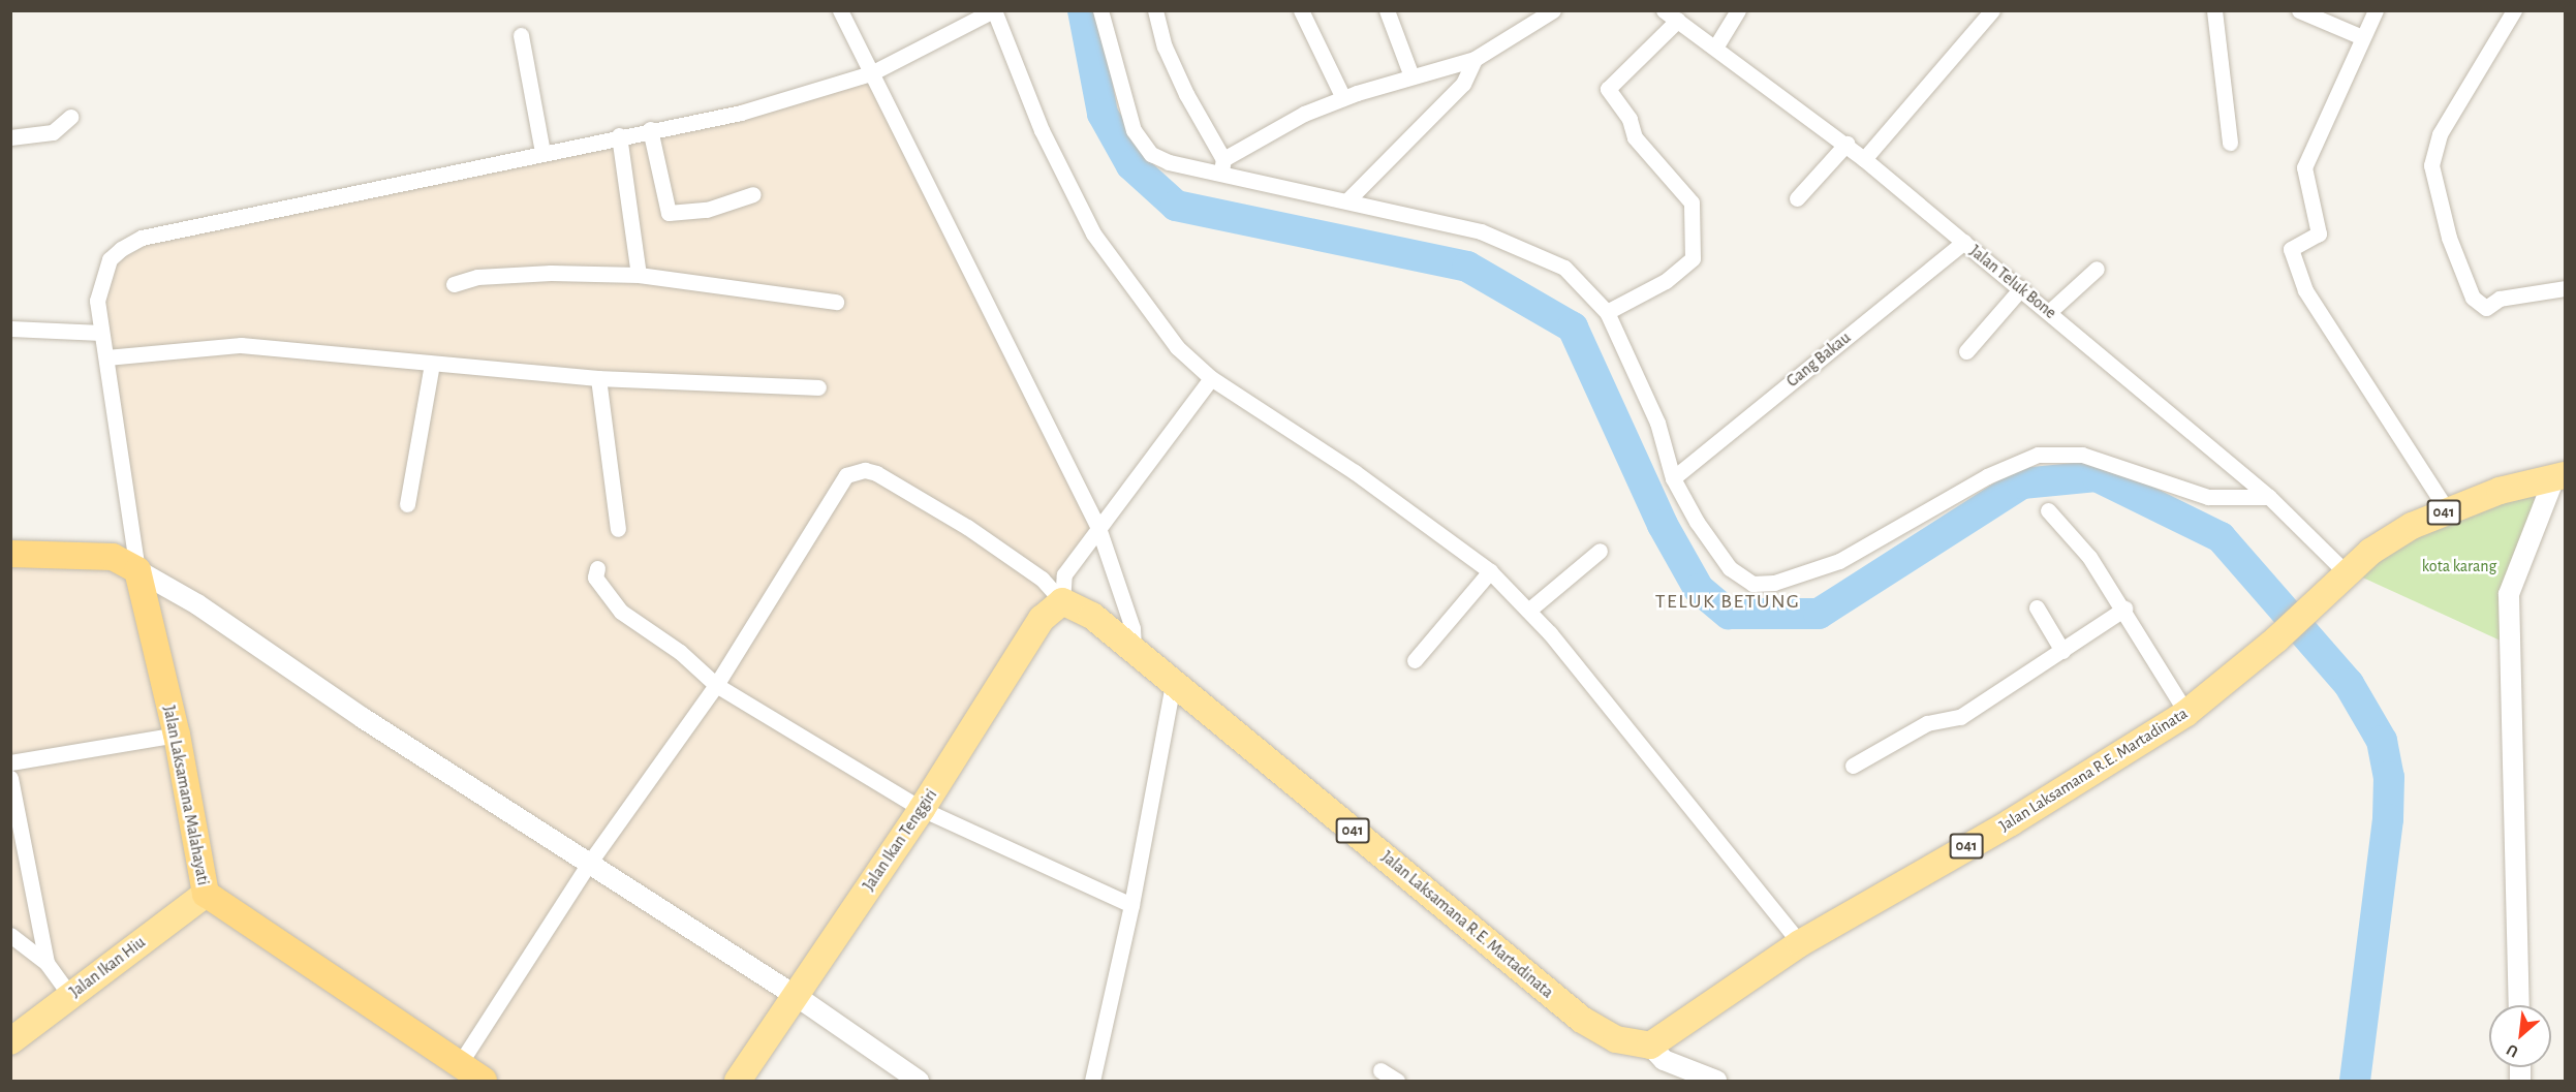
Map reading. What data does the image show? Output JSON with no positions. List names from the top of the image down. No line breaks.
{"streets":{"highway":["Jalan Laksamana Malahayati"],"main road":["041","Jalan Laksamana R.E. Martadinata","Jalan Ikan Tenggiri","Jalan Ikan Hiu"],"street":["Jalan Teluk Bone","Gang Bakau"]},"crossings":[["Jalan Teluk Bone","Gang Bakau"],["Jalan Teluk Bone","041"],["Jalan Teluk Bone","Jalan Laksamana R.E. Martadinata"],["041","Jalan Laksamana R.E. Martadinata"],["Jalan Laksamana R.E. Martadinata","Jalan Ikan Tenggiri"],["Jalan Laksamana Malahayati","Jalan Ikan Hiu"]],"districts":["TELUK BETUNG"],"parks":["kota karang"],"north":"bottom left"}
